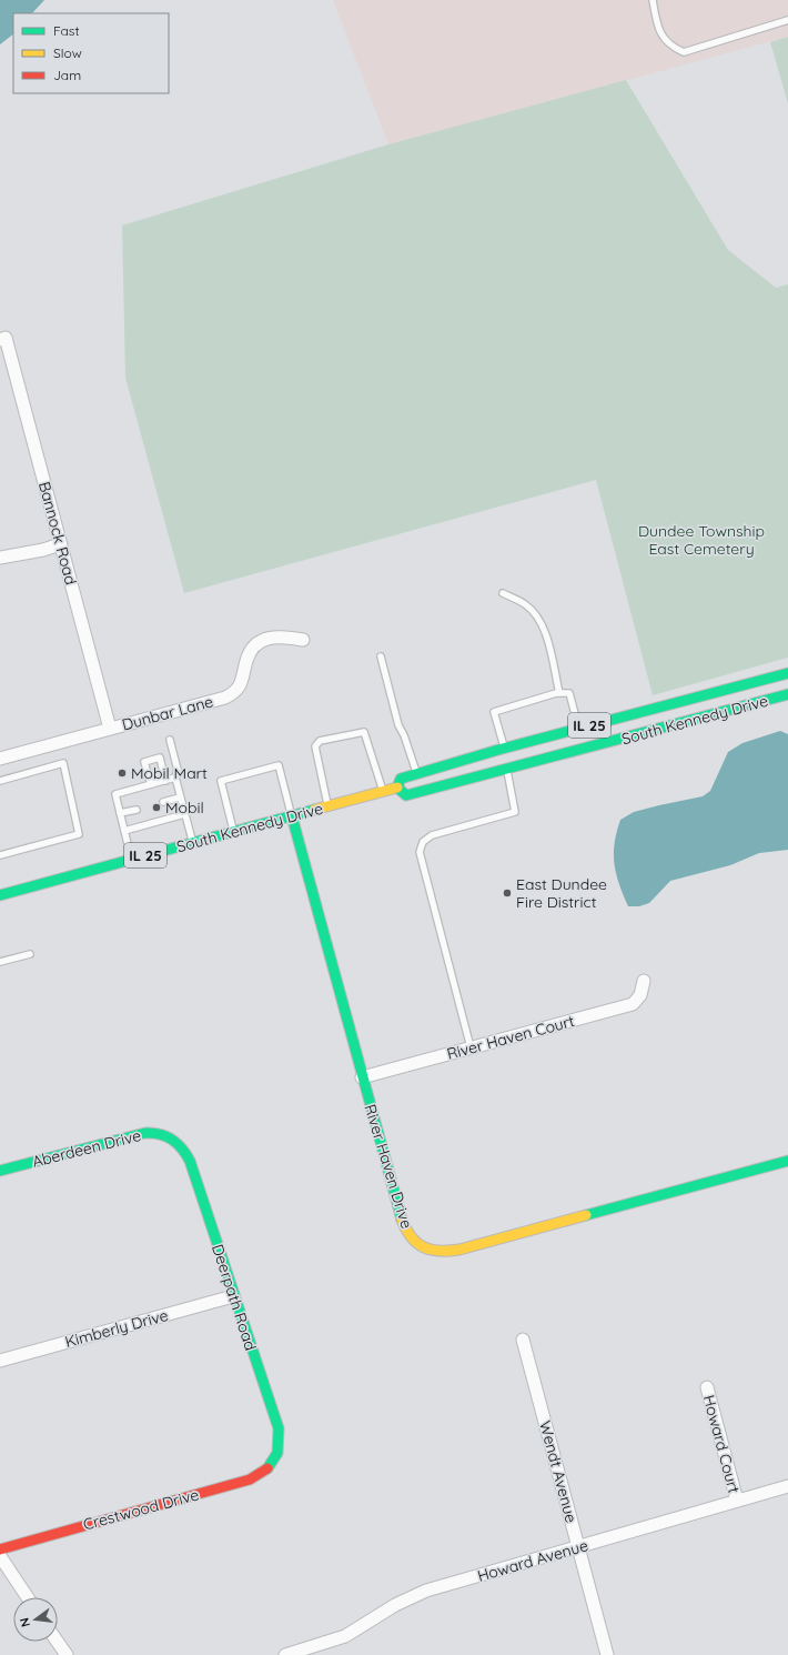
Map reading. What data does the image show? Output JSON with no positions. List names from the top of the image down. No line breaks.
{"streets":{"street":["Bannock Road","Dunbar Lane","South Kennedy Drive","IL 25","River Haven Court","Aberdeen Drive","River Haven Drive","Deerpath Road","Kimberly Drive","Howard Court","Wendt Avenue","Crestwood Drive","Howard Avenue"]},"crossings":[["Bannock Road","Dunbar Lane"],["South Kennedy Drive","River Haven Drive"],["River Haven Court","River Haven Drive"],["Aberdeen Drive","Deerpath Road"],["Deerpath Road","Kimberly Drive"],["Deerpath Road","Crestwood Drive"],["Howard Court","Howard Avenue"],["Wendt Avenue","Howard Avenue"]],"parks":["Dundee Township East Cemetery"],"places":["Mobil Mart","Mobil","East Dundee Fire District"],"legend":["Fast","Slow","Jam"],"north":"left"}
